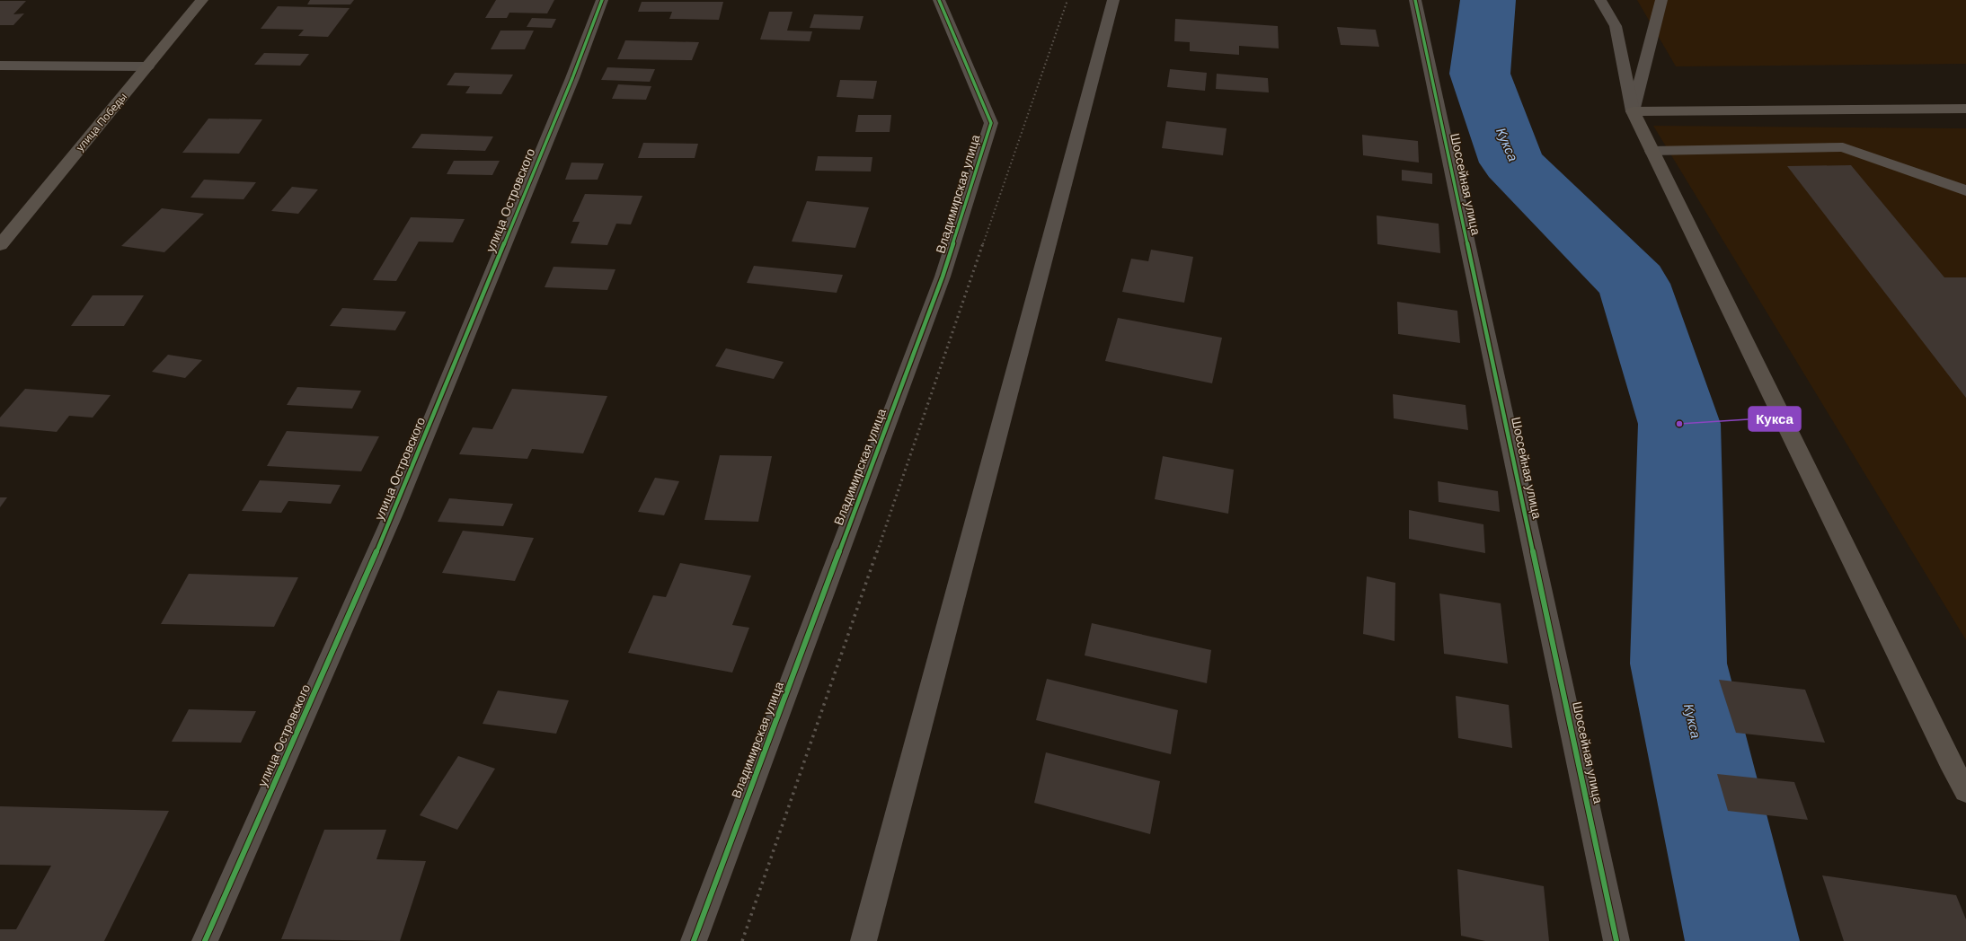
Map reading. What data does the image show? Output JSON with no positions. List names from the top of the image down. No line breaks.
{"streets":{"street":["улица Победы","Шоссейная улица","Владимирская улица","улица Островского"]},"water":["Кукса"],"places":["Кукса"]}
